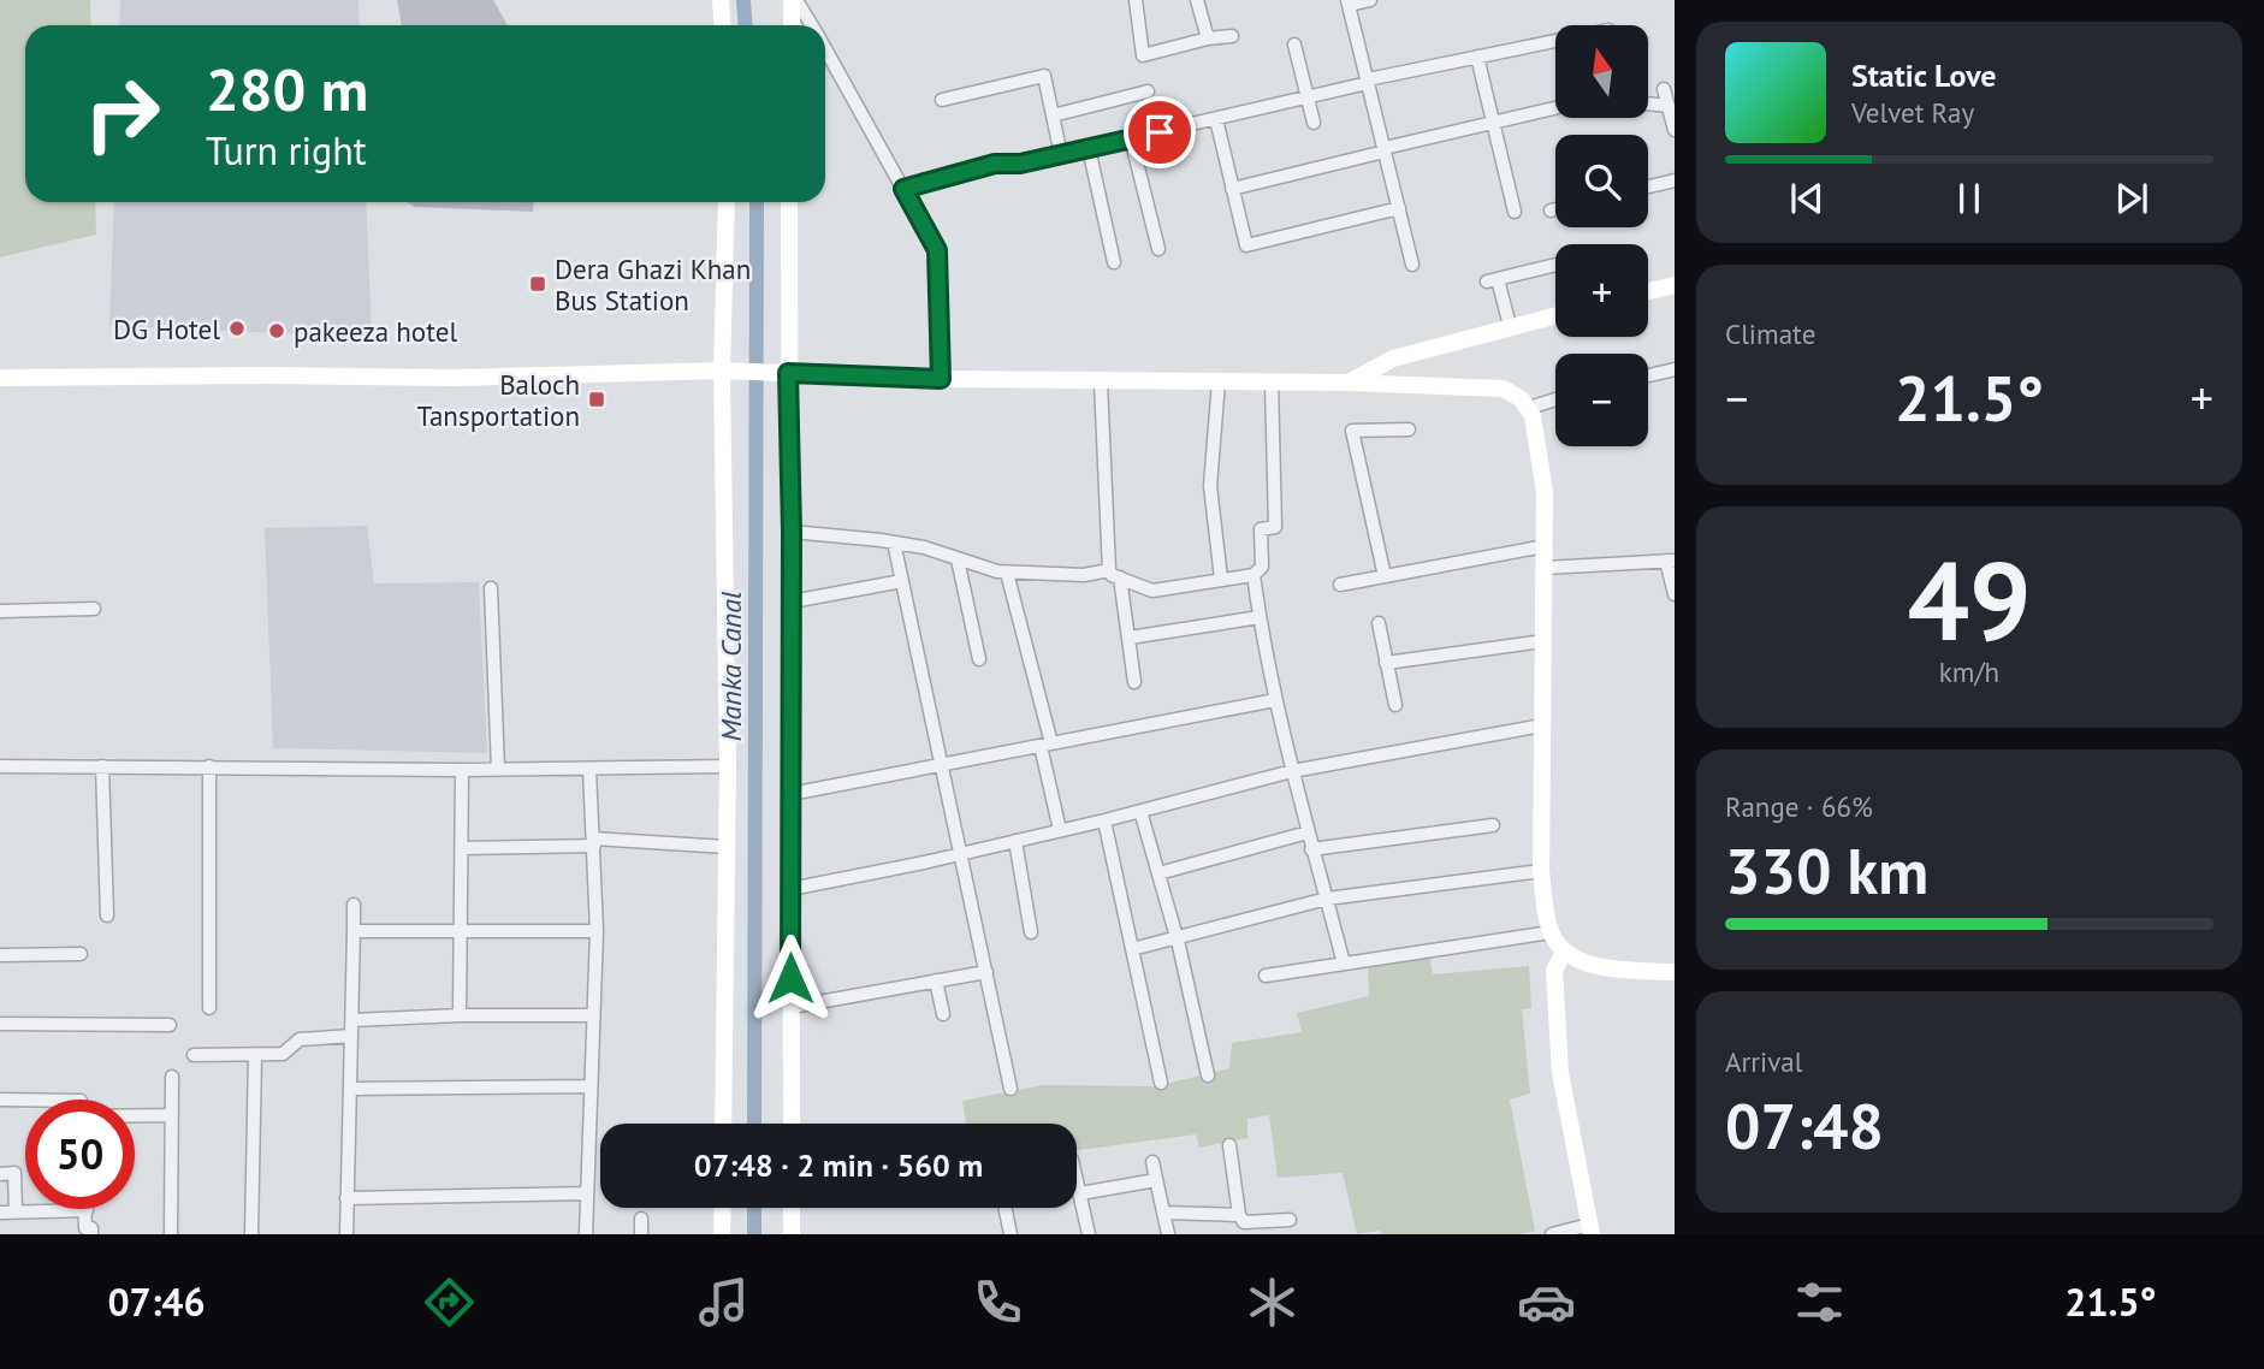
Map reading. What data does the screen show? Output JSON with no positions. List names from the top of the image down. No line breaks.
{"water":["Manka Canal"],"places":{"transit":["Dera Ghazi Khan Bus Station","Baloch Tansportation"],"other":["DG Hotel","pakeeza hotel"]},"north":"top","page":{"map_buttons":["+","−"],"turn":["280 m","Turn right"],"song":["Static Love","Velvet Ray"],"tile":["Climate",["49","km/h"],["Range · 66%","330 km"],["Arrival","07:48"]],"heat":["−","21.5°","+"],"limit":"50","trip":"07:48 · 2 min · 560 m","tabs":["07:46","21.5°"]}}
